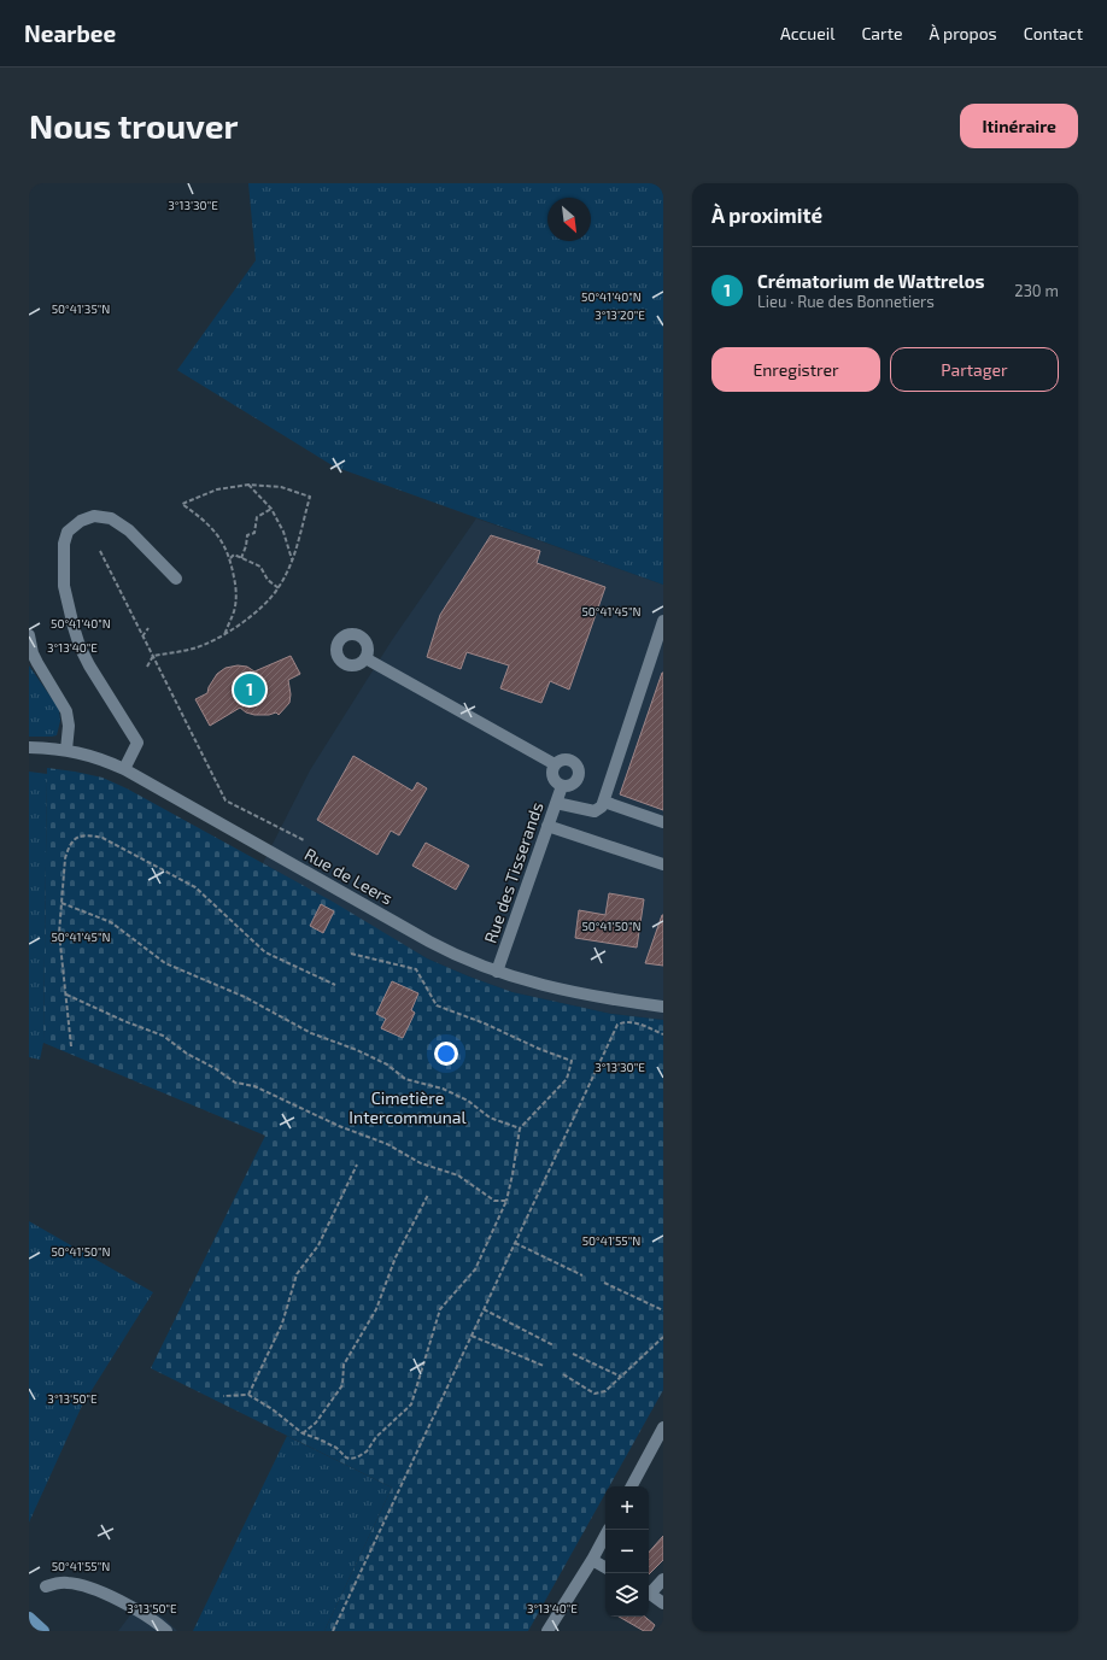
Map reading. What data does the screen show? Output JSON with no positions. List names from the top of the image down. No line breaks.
{"streets":{"street":["Rue des Tisserands","Rue de Leers"]},"crossings":[["Rue des Tisserands","Rue de Leers"]],"parks":["Cimetière Intercommunal"],"north":"bottom right","page":{"header":"Nearbee","nav":["Accueil","Carte","À propos","Contact"],"buttons":["Itinéraire",["Enregistrer","Partager"]],"title":"Nous trouver","heading":"À proximité","list":[{"mark":"1","name":"Crématorium de Wattrelos","note":"Lieu · Rue des Bonnetiers","value":"230 m"}],"pins":"1","map_buttons":["+","−"]},"coordinates":["3°13'30\"E","50°41'40\"N","50°41'35\"N","3°13'20\"E","50°41'45\"N","3°13'40\"E","50°41'50\"N","50°41'55\"N","3°13'50\"E"]}
